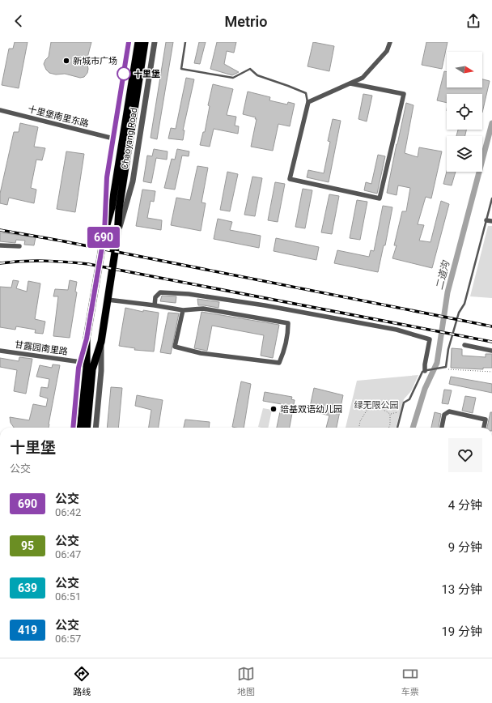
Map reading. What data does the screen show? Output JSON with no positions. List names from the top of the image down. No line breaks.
{"streets":{"highway":["Chaoyang Road"],"street":["十里堡南里东路","甘露园南里路"]},"crossings":[["十里堡南里东路","Chaoyang Road"],["Chaoyang Road","甘露园南里路"]],"water":["二道沟"],"parks":["绿无限公园"],"places":["新城市广场","十里堡","培基双语幼儿园"],"lines":["bus line 690"],"north":"right","page":{"header":"Metrio","on_map":"690","heading":["十里堡","公交"],"list":[{"mark":"690","name":"公交","note":"06:42","value":"4 分钟"},{"mark":"95","name":"公交","note":"06:47","value":"9 分钟"},{"mark":"639","name":"公交","note":"06:51","value":"13 分钟"},{"mark":"419","name":"公交","note":"06:57","value":"19 分钟"}],"tabs":["路线","地图","车票"]}}
